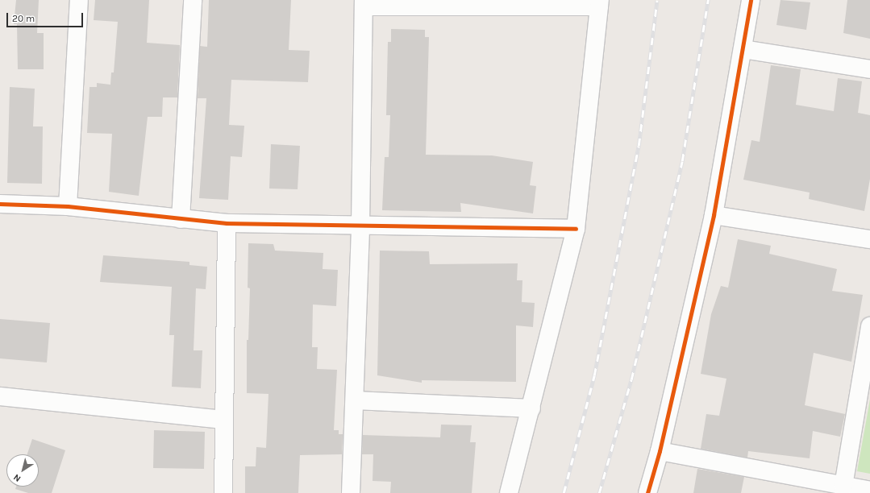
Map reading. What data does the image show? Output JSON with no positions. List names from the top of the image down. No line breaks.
{"scale_bar":"20 m","north":"bottom left"}
